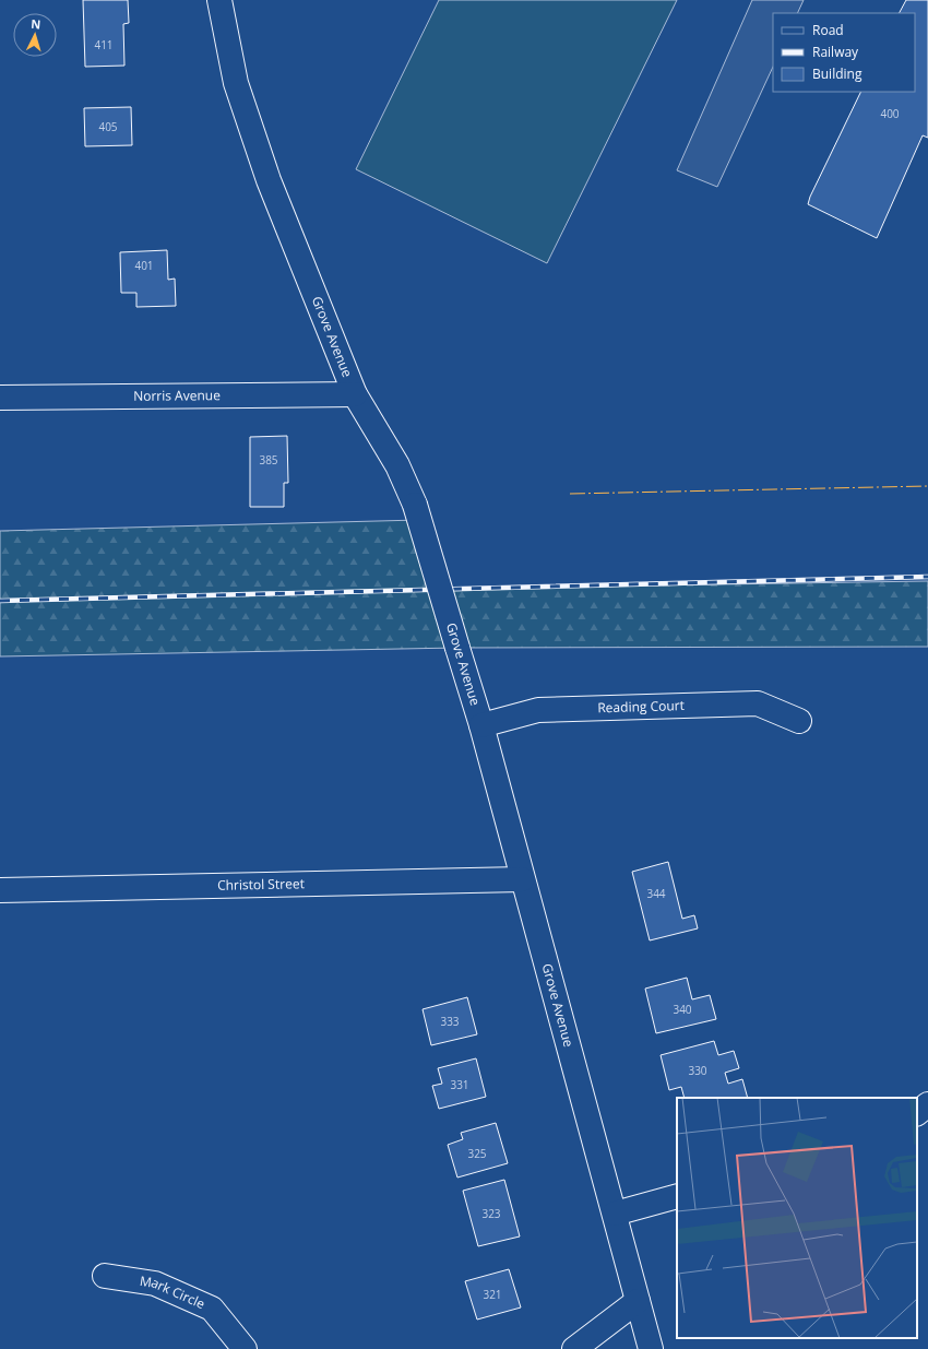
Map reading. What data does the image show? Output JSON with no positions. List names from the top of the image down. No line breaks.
{"streets":{"street":["Grove Avenue","Norris Avenue","Reading Court","Christol Street","Mark Circle"]},"crossings":[["Grove Avenue","Norris Avenue"],["Grove Avenue","Reading Court"],["Grove Avenue","Christol Street"]],"house_numbers":["411","400","405","401","385","344","340","333","330","331","325","323","321"],"legend":["Road","Railway","Building"],"north":"top"}
